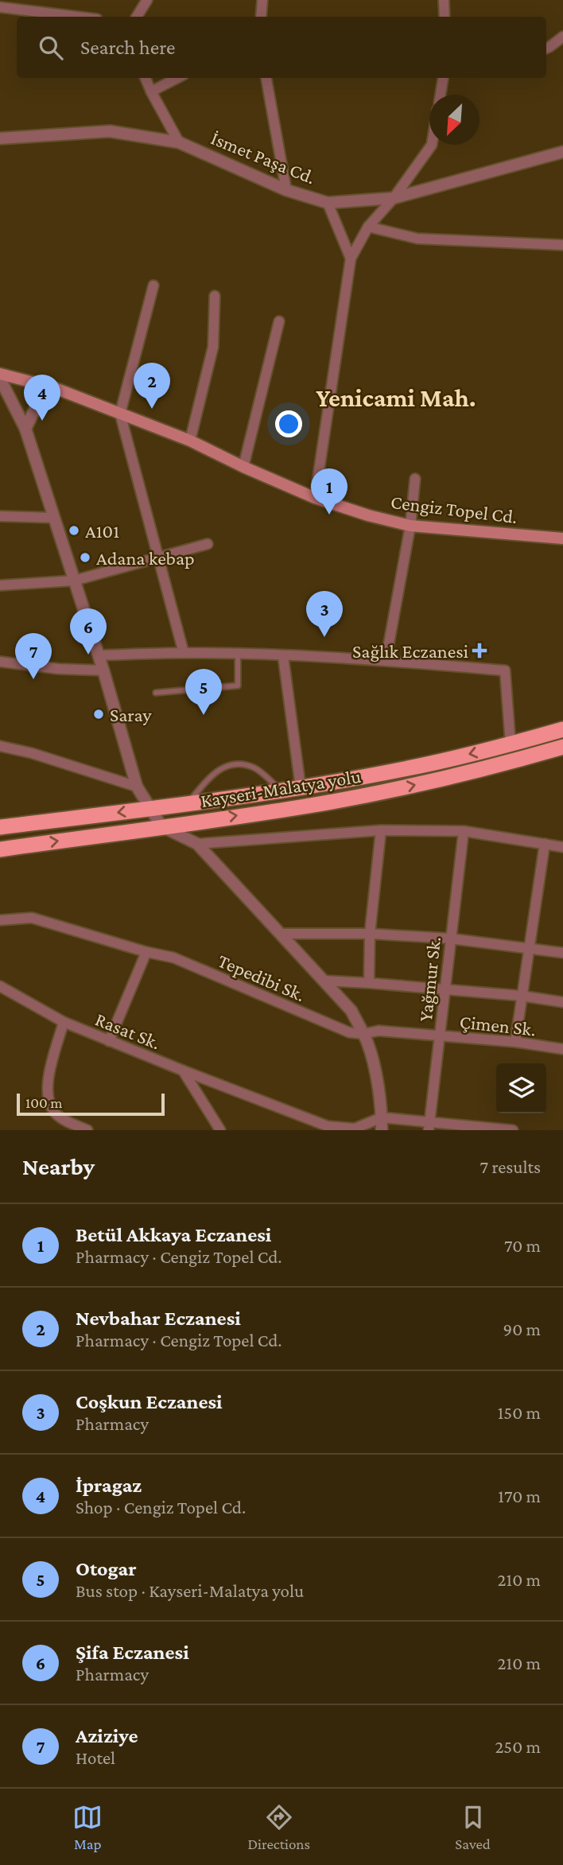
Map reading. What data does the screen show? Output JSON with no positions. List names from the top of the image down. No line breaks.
{"streets":{"highway":["Kayseri-Malatya yolu"],"main road":["Cengiz Topel Cd."],"street":["İsmet Paşa Cd.","Tepedibi Sk.","Yağmur Sk.","Çimen Sk.","Rasat Sk."]},"crossings":[["Tepedibi Sk.","Çimen Sk."],["Yağmur Sk.","Çimen Sk."]],"districts":["Yenicami Mah."],"places":{"other":["A101","Adana kebap","Saray"],"health":["Sağlık Eczanesi"]},"scale_bar":"100 m","north":"bottom left","page":{"search":"Search here","pins":["2","4","1","3","6","7","5"],"scale":"100 m","heading":["Nearby","7 results"],"list":[{"mark":"1","name":"Betül Akkaya Eczanesi","note":"Pharmacy · Cengiz Topel Cd.","value":"70 m"},{"mark":"2","name":"Nevbahar Eczanesi","note":"Pharmacy · Cengiz Topel Cd.","value":"90 m"},{"mark":"3","name":"Coşkun Eczanesi","note":"Pharmacy","value":"150 m"},{"mark":"4","name":"İpragaz","note":"Shop · Cengiz Topel Cd.","value":"170 m"},{"mark":"5","name":"Otogar","note":"Bus stop · Kayseri-Malatya yolu","value":"210 m"},{"mark":"6","name":"Şifa Eczanesi","note":"Pharmacy","value":"210 m"},{"mark":"7","name":"Aziziye","note":"Hotel","value":"250 m"}],"nav":["Map","Directions","Saved"]}}
